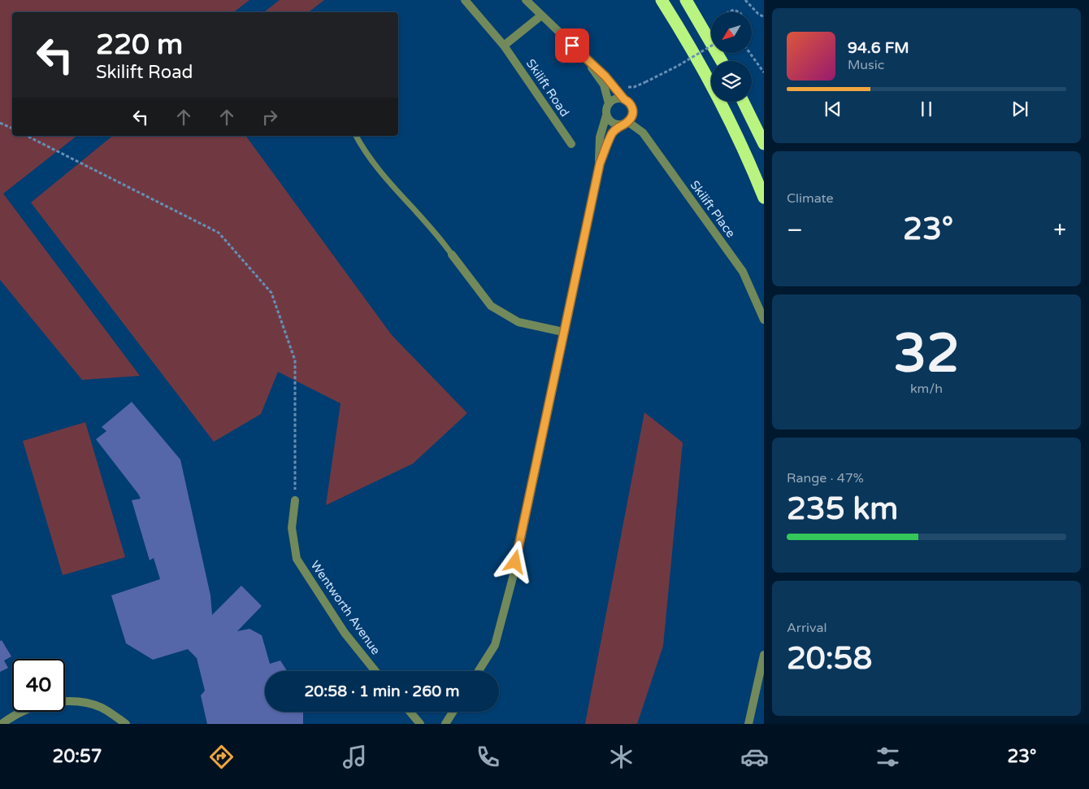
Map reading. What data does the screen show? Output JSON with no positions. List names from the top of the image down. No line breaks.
{"streets":{"street":["Skilift Road","Skilift Place","Wentworth Avenue"]},"north":"bottom left","page":{"turn":["220 m","Skilift Road"],"song":["94.6 FM","Music"],"tile":["Climate",["32","km/h"],["Range · 47%","235 km"],["Arrival","20:58"]],"heat":["−","23°","+"],"limit":"40","trip":"20:58 · 1 min · 260 m","tabs":["20:57","23°"]}}
